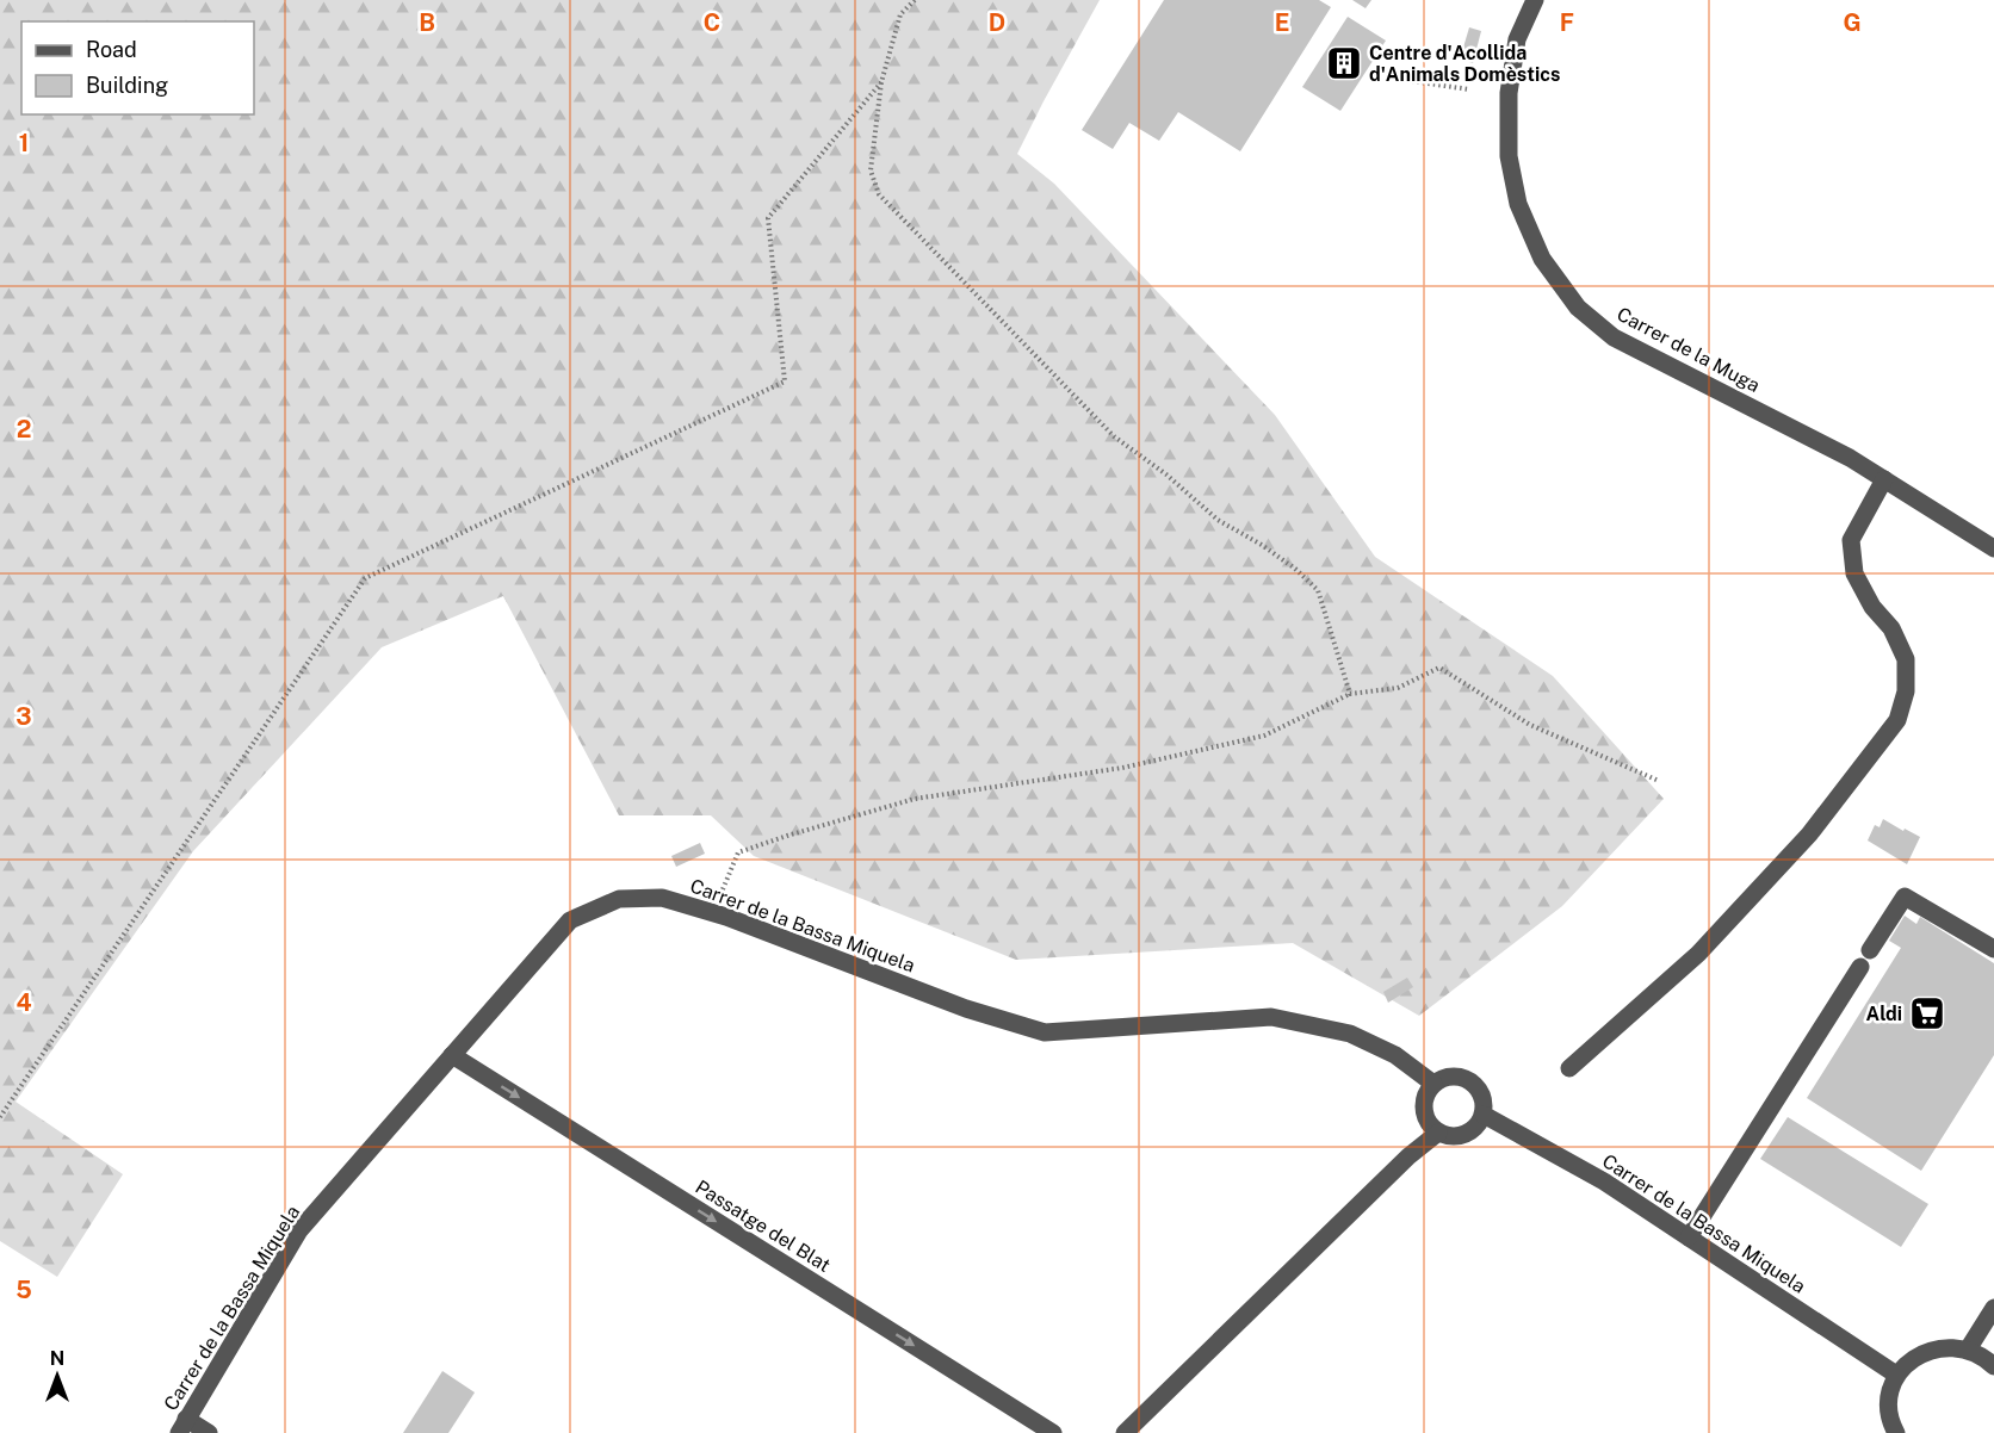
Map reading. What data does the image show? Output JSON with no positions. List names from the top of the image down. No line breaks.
{"streets":{"street":["Carrer de la Muga","Carrer de la Bassa Miquela","Passatge del Blat"]},"crossings":[["Carrer de la Bassa Miquela","Passatge del Blat"]],"one_way":["Passatge del Blat"],"places":{"building":["Centre d'Acollida d'Animals Domèstics"],"supermarket":["Aldi"]},"legend":["Road","Building"],"north":"top","grid":{"columns":["B","C","D","E","F","G"],"rows":["1","2","3","4","5"]}}
